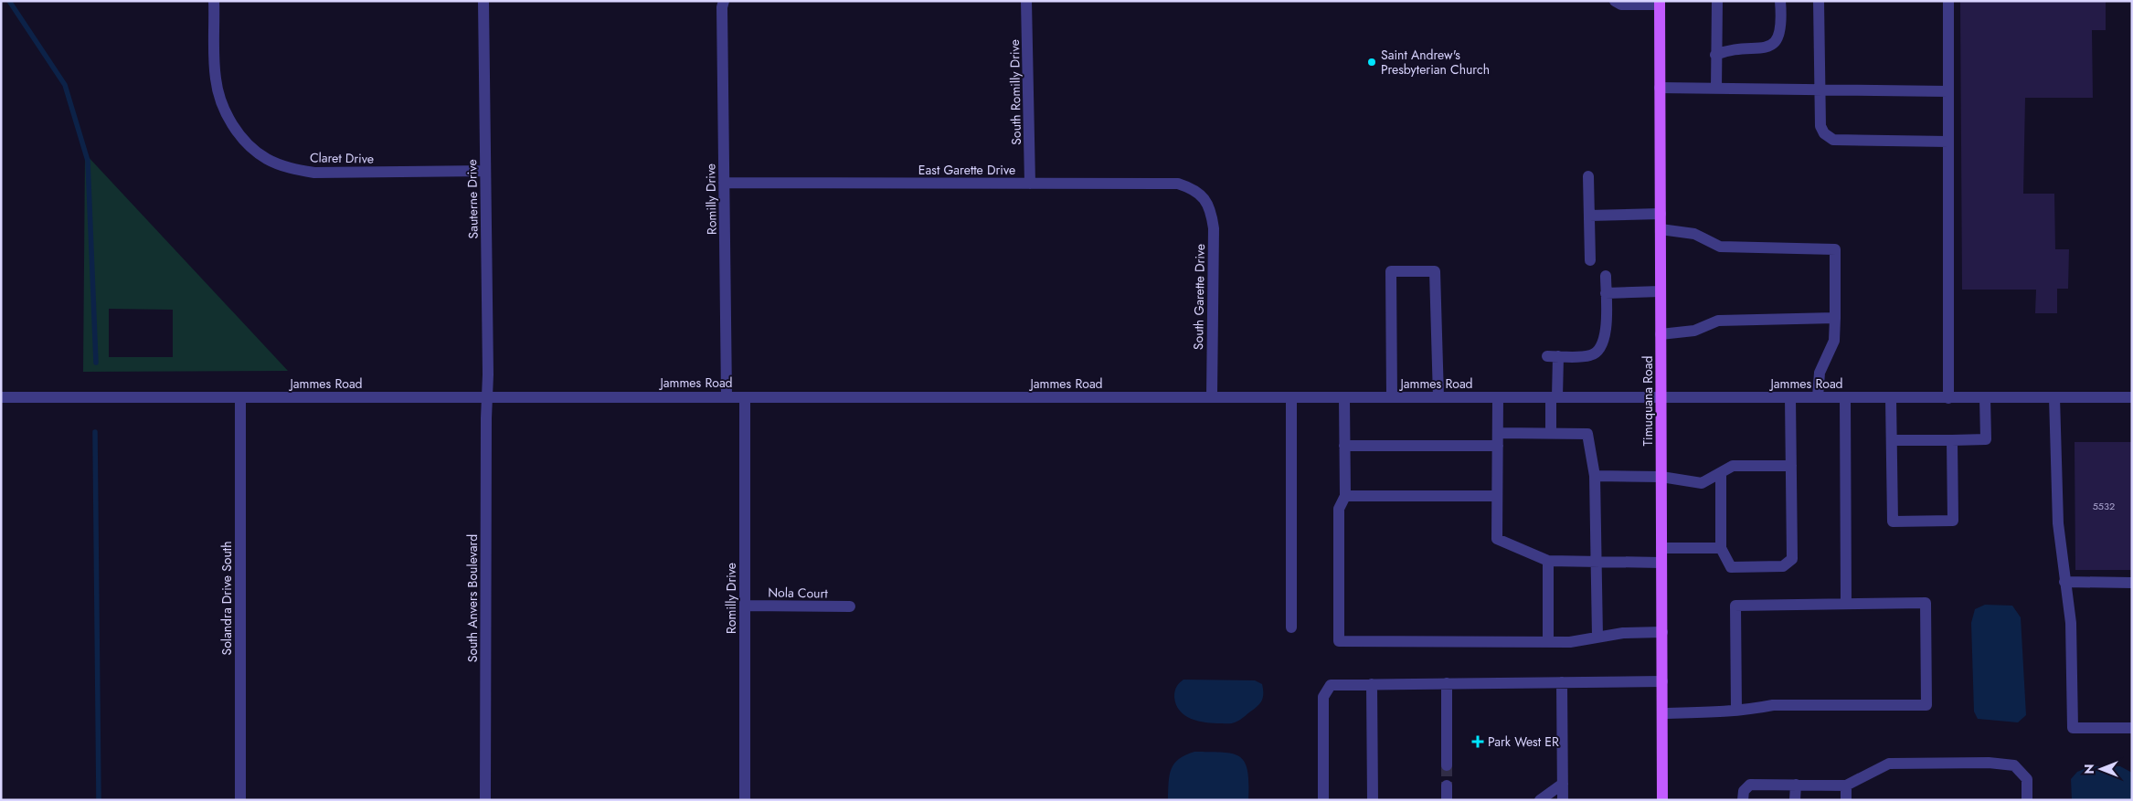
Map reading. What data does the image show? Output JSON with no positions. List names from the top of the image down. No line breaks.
{"streets":{"main road":["Timuquana Road"],"street":["South Romilly Drive","Claret Drive","East Garette Drive","Sauterne Drive","Romilly Drive","South Garette Drive","Jammes Road","Nola Court","Solandra Drive South","South Anvers Boulevard"]},"crossings":[["South Romilly Drive","East Garette Drive"],["Claret Drive","Sauterne Drive"],["East Garette Drive","Romilly Drive"],["East Garette Drive","South Garette Drive"],["Sauterne Drive","Jammes Road"],["Sauterne Drive","South Anvers Boulevard"],["Romilly Drive","Jammes Road"],["Romilly Drive","Nola Court"],["South Garette Drive","Jammes Road"],["Jammes Road","Timuquana Road"],["Jammes Road","Solandra Drive South"],["Jammes Road","South Anvers Boulevard"]],"places":{"other":["Saint Andrew's Presbyterian Church"],"health":["Park West ER"]},"house_numbers":["5532"],"north":"left"}
